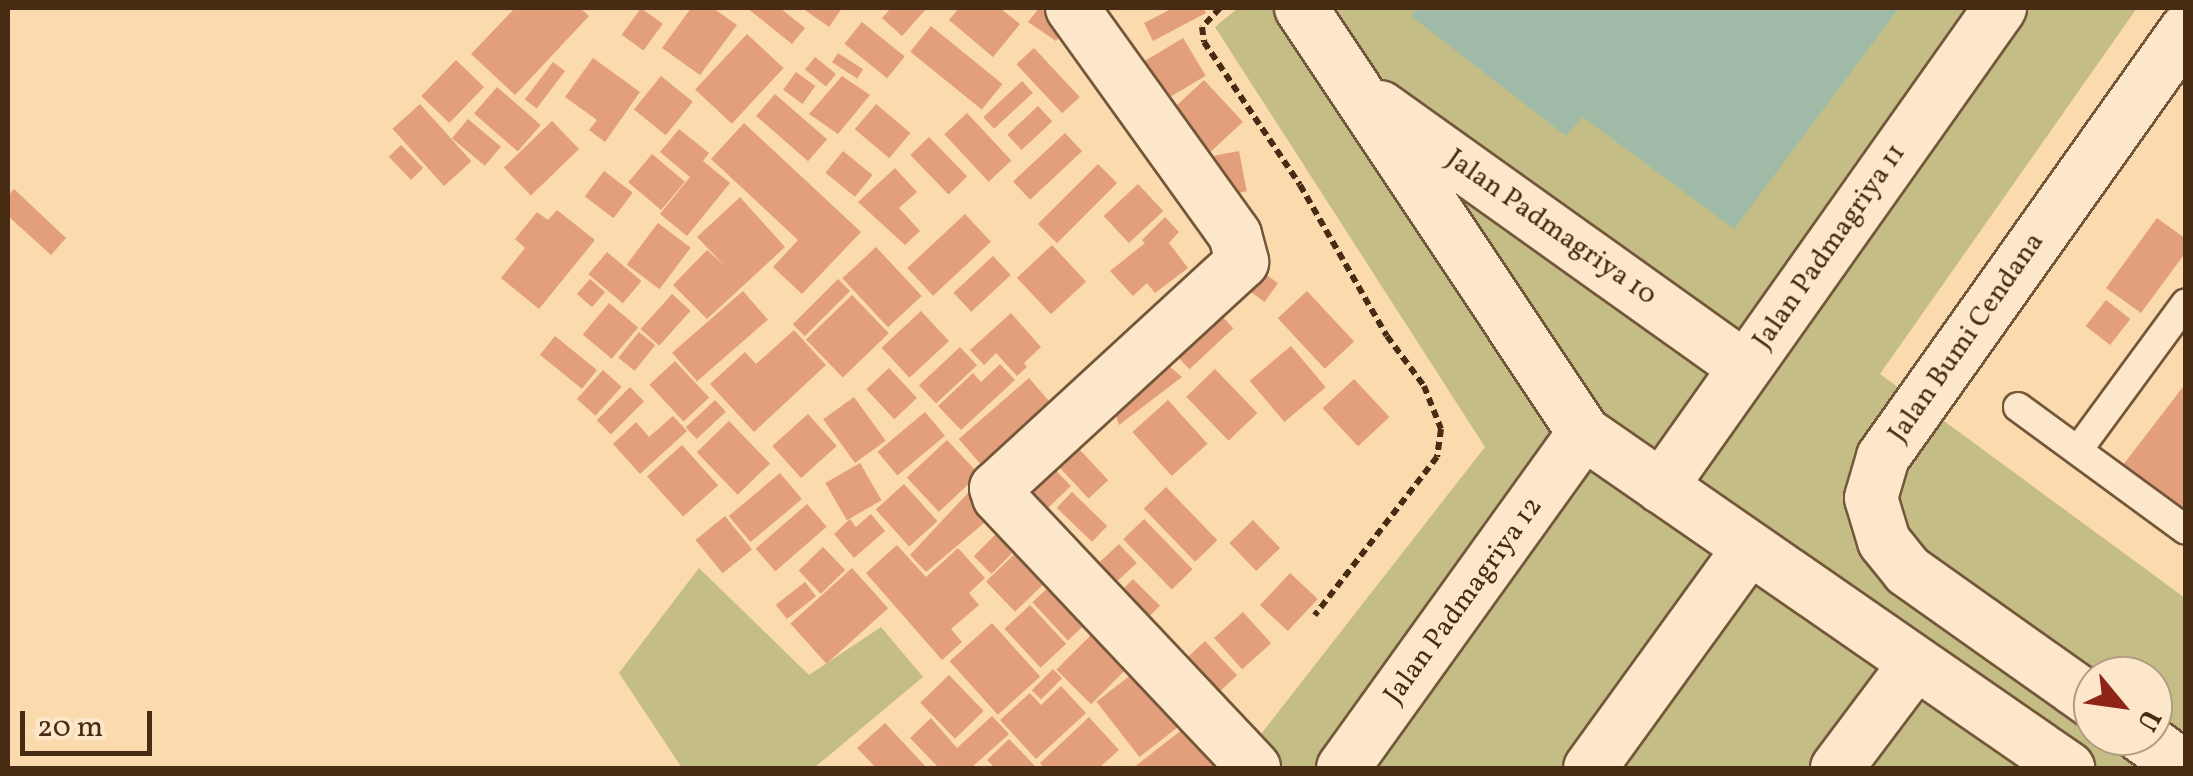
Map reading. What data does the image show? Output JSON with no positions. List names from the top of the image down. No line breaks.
{"streets":{"street":["Jalan Padmagriya 10","Jalan Padmagriya 11","Jalan Bumi Cendana","Jalan Padmagriya 12"]},"crossings":[["Jalan Padmagriya 10","Jalan Padmagriya 11"],["Jalan Padmagriya 10","Jalan Padmagriya 12"]],"scale_bar":"20 m","north":"bottom right"}
